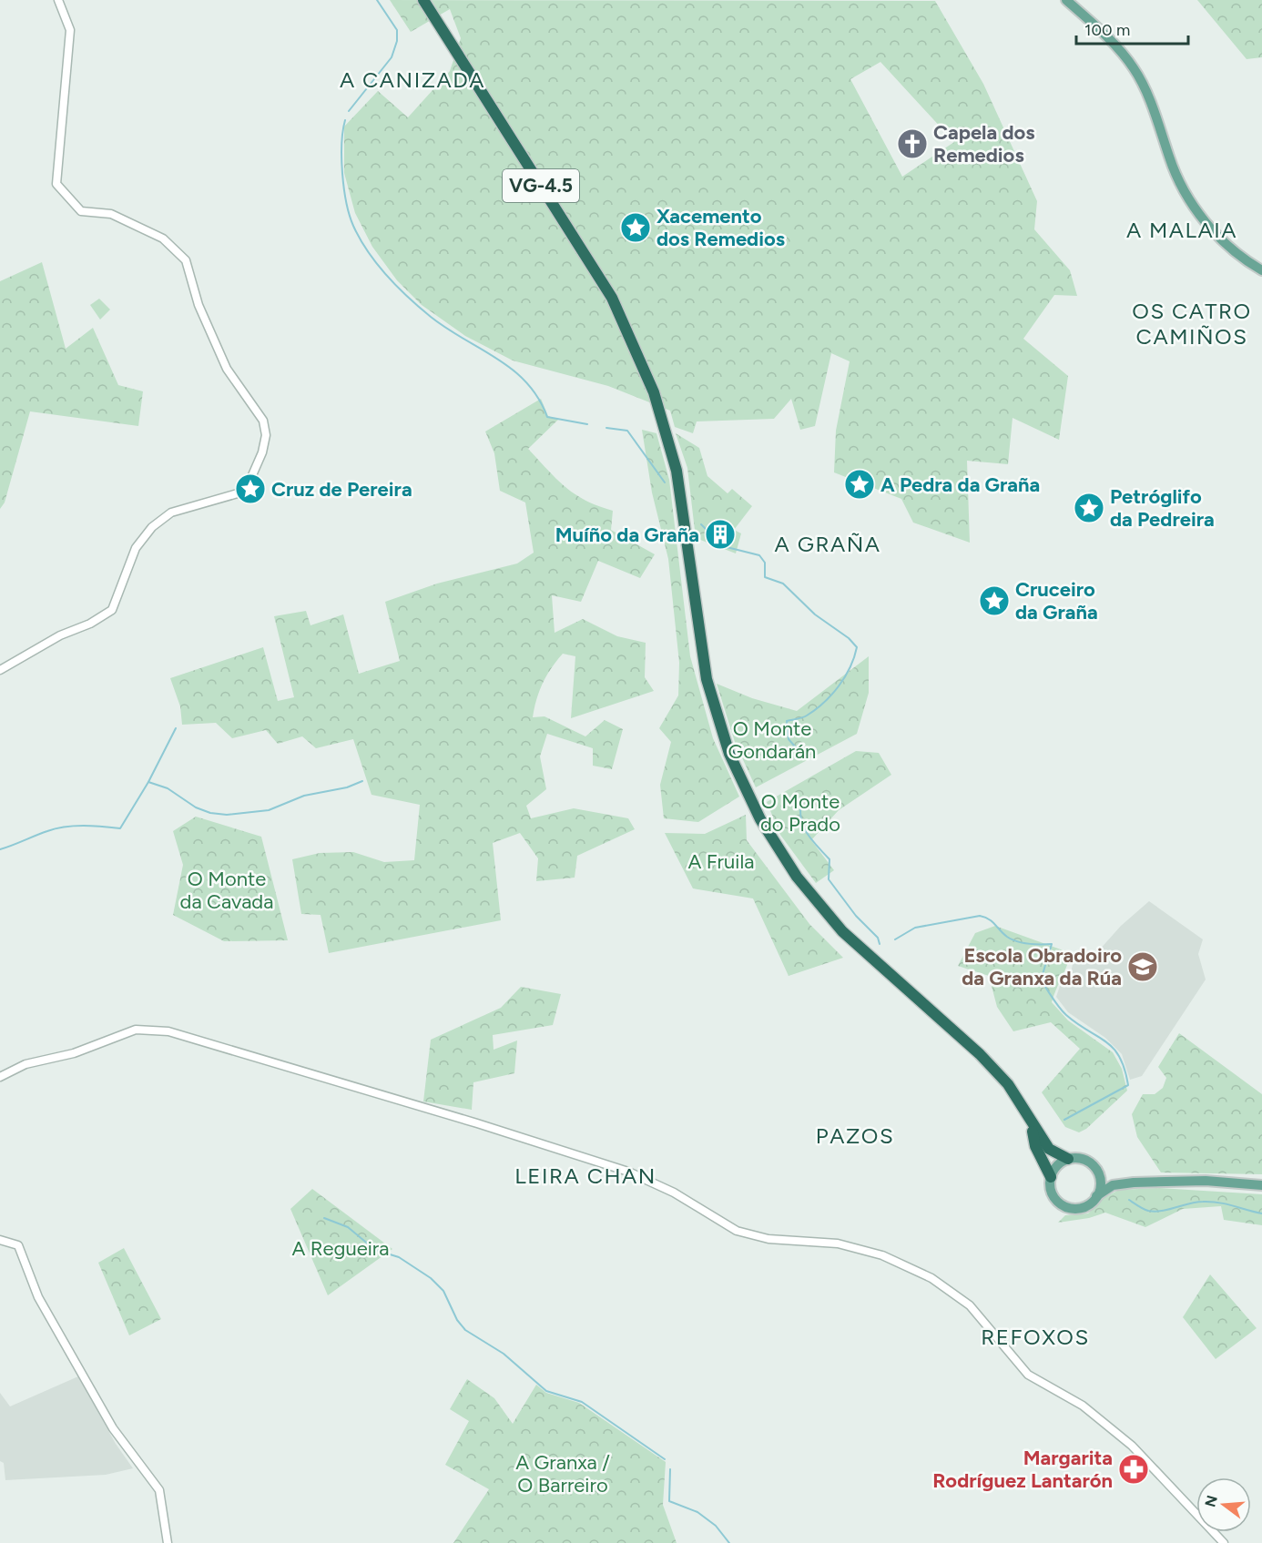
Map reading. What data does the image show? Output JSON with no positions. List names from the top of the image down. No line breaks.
{"streets":{"highway":["VG-4.5"]},"districts":["A CANIZADA","A MALAIA","OS CATRO CAMIÑOS","A GRAÑA","PAZOS","LEIRA CHAN","REFOXOS"],"parks":["O Monte Gondarán","O Monte do Prado","A Fruila","O Monte da Cavada","A Regueira","A Granxa / O Barreiro"],"places":{"church":["Capela dos Remedios"],"place":["Xacemento dos Remedios","A Pedra da Graña","Cruz de Pereira","Petróglifo da Pedreira","Cruceiro da Graña"],"building":["Muíño da Graña"],"school or university":["Escola Obradoiro da Granxa da Rúa"],"pharmacy":["Margarita Rodríguez Lantarón"]},"scale_bar":"100 m","north":"left"}
